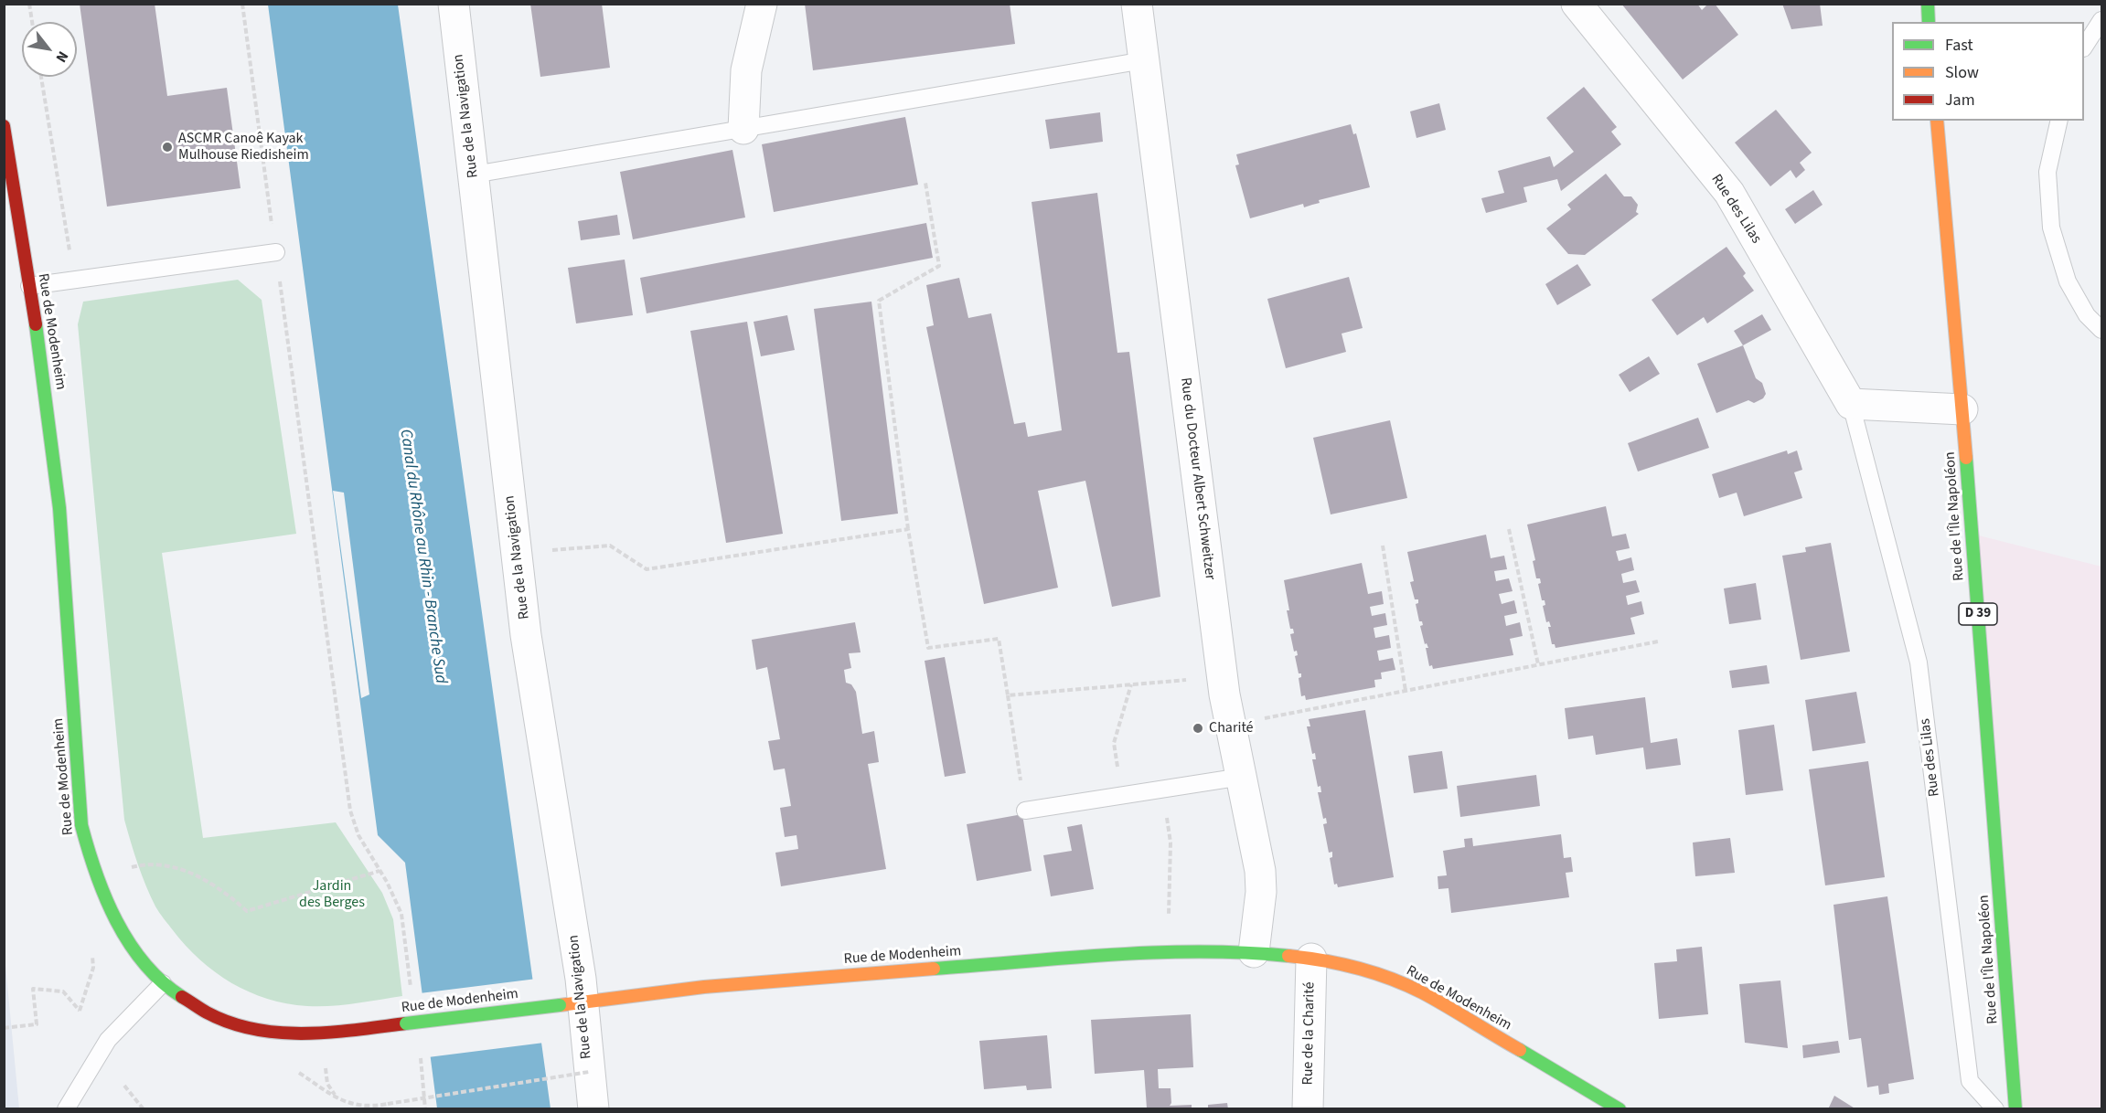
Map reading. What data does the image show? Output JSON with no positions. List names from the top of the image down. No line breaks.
{"streets":{"main road":["Rue de Modenheim","Rue de l'Île Napoléon","D 39"],"street":["Rue de la Navigation","Rue des Lilas","Rue du Docteur Albert Schweitzer","Rue de la Charité"]},"crossings":[["Rue de la Navigation","Rue de Modenheim"],["Rue de Modenheim","Rue du Docteur Albert Schweitzer"],["Rue de Modenheim","Rue de la Charité"]],"water":["Canal du Rhône au Rhin - Branche Sud"],"parks":["Jardin des Berges"],"places":["ASCMR Canoê Kayak Mulhouse Riedisheim","Charité"],"legend":["Fast","Slow","Jam"],"north":"bottom right"}
